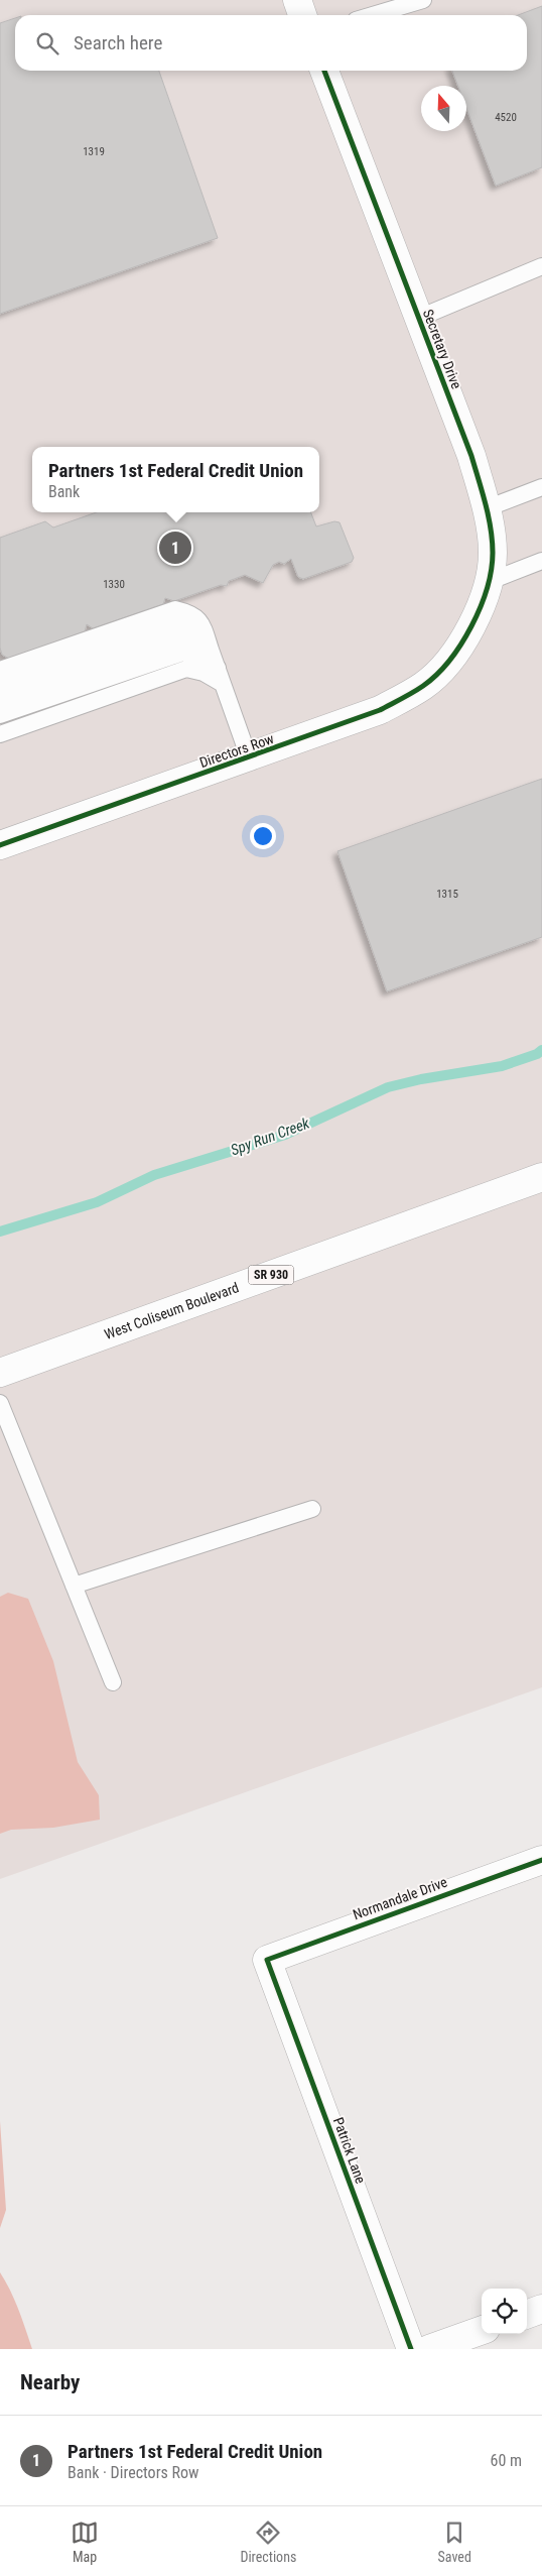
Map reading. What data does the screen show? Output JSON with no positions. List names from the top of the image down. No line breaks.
{"streets":{"main road":["Secretary Drive","Directors Row","SR 930","West Coliseum Boulevard","Normandale Drive","Patrick Lane"]},"crossings":[["Secretary Drive","Directors Row"],["Normandale Drive","Patrick Lane"]],"water":["Spy Run Creek"],"house_numbers":["4520","1319","1330","1315"],"north":"top","page":{"search":"Search here","popup":["Partners 1st Federal Credit Union","Bank"],"pins":"1","heading":"Nearby","list":[{"mark":"1","name":"Partners 1st Federal Credit Union","note":"Bank · Directors Row","value":"60 m"}],"nav":["Map","Directions","Saved"]}}
